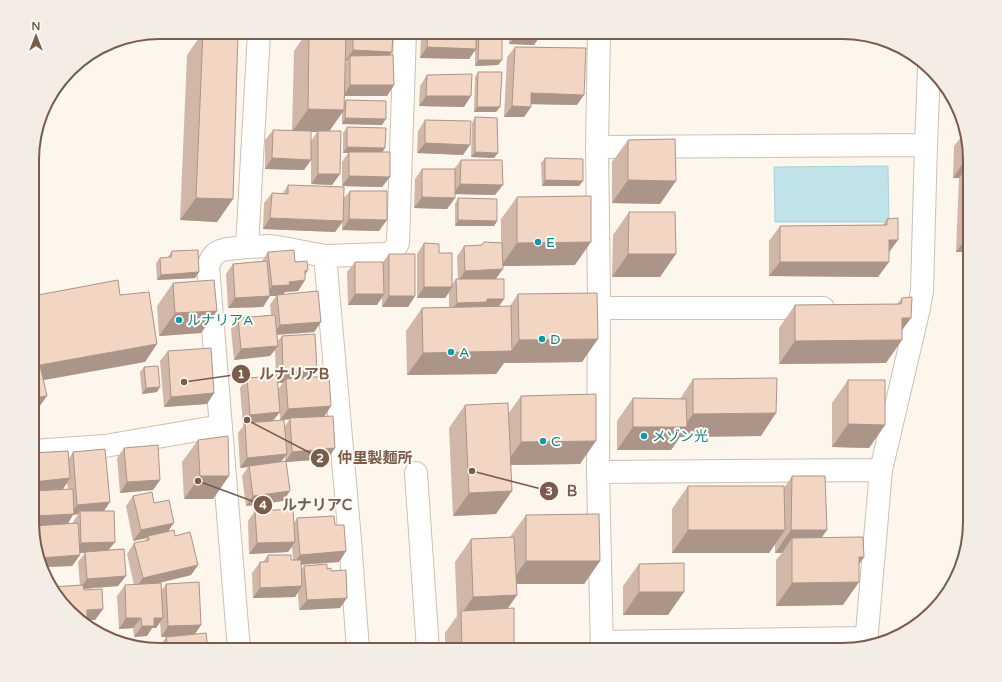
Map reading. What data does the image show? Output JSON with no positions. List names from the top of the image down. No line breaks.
{"places":["E","ルナリアA","D","A","ルナリアB","仲里製麺所","メゾン光","C","B","ルナリアC"],"north":"top"}
